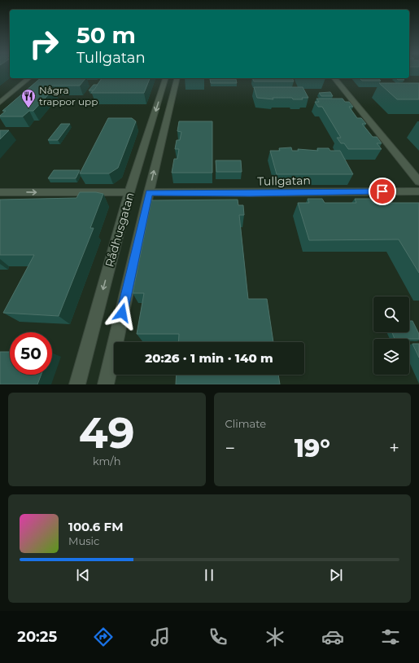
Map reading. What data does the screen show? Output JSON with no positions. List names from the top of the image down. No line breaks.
{"streets":{"main road":["Tullgatan","Rådhusgatan"]},"crossings":[["Tullgatan","Rådhusgatan"]],"places":{"restaurant":["Några trappor upp"]},"page":{"turn":["50 m","Tullgatan"],"limit":"50","trip":"20:26 · 1 min · 140 m","tile":[["49","km/h"],"Climate"],"heat":["−","19°","+"],"song":["100.6 FM","Music"],"tabs":"20:25"}}
